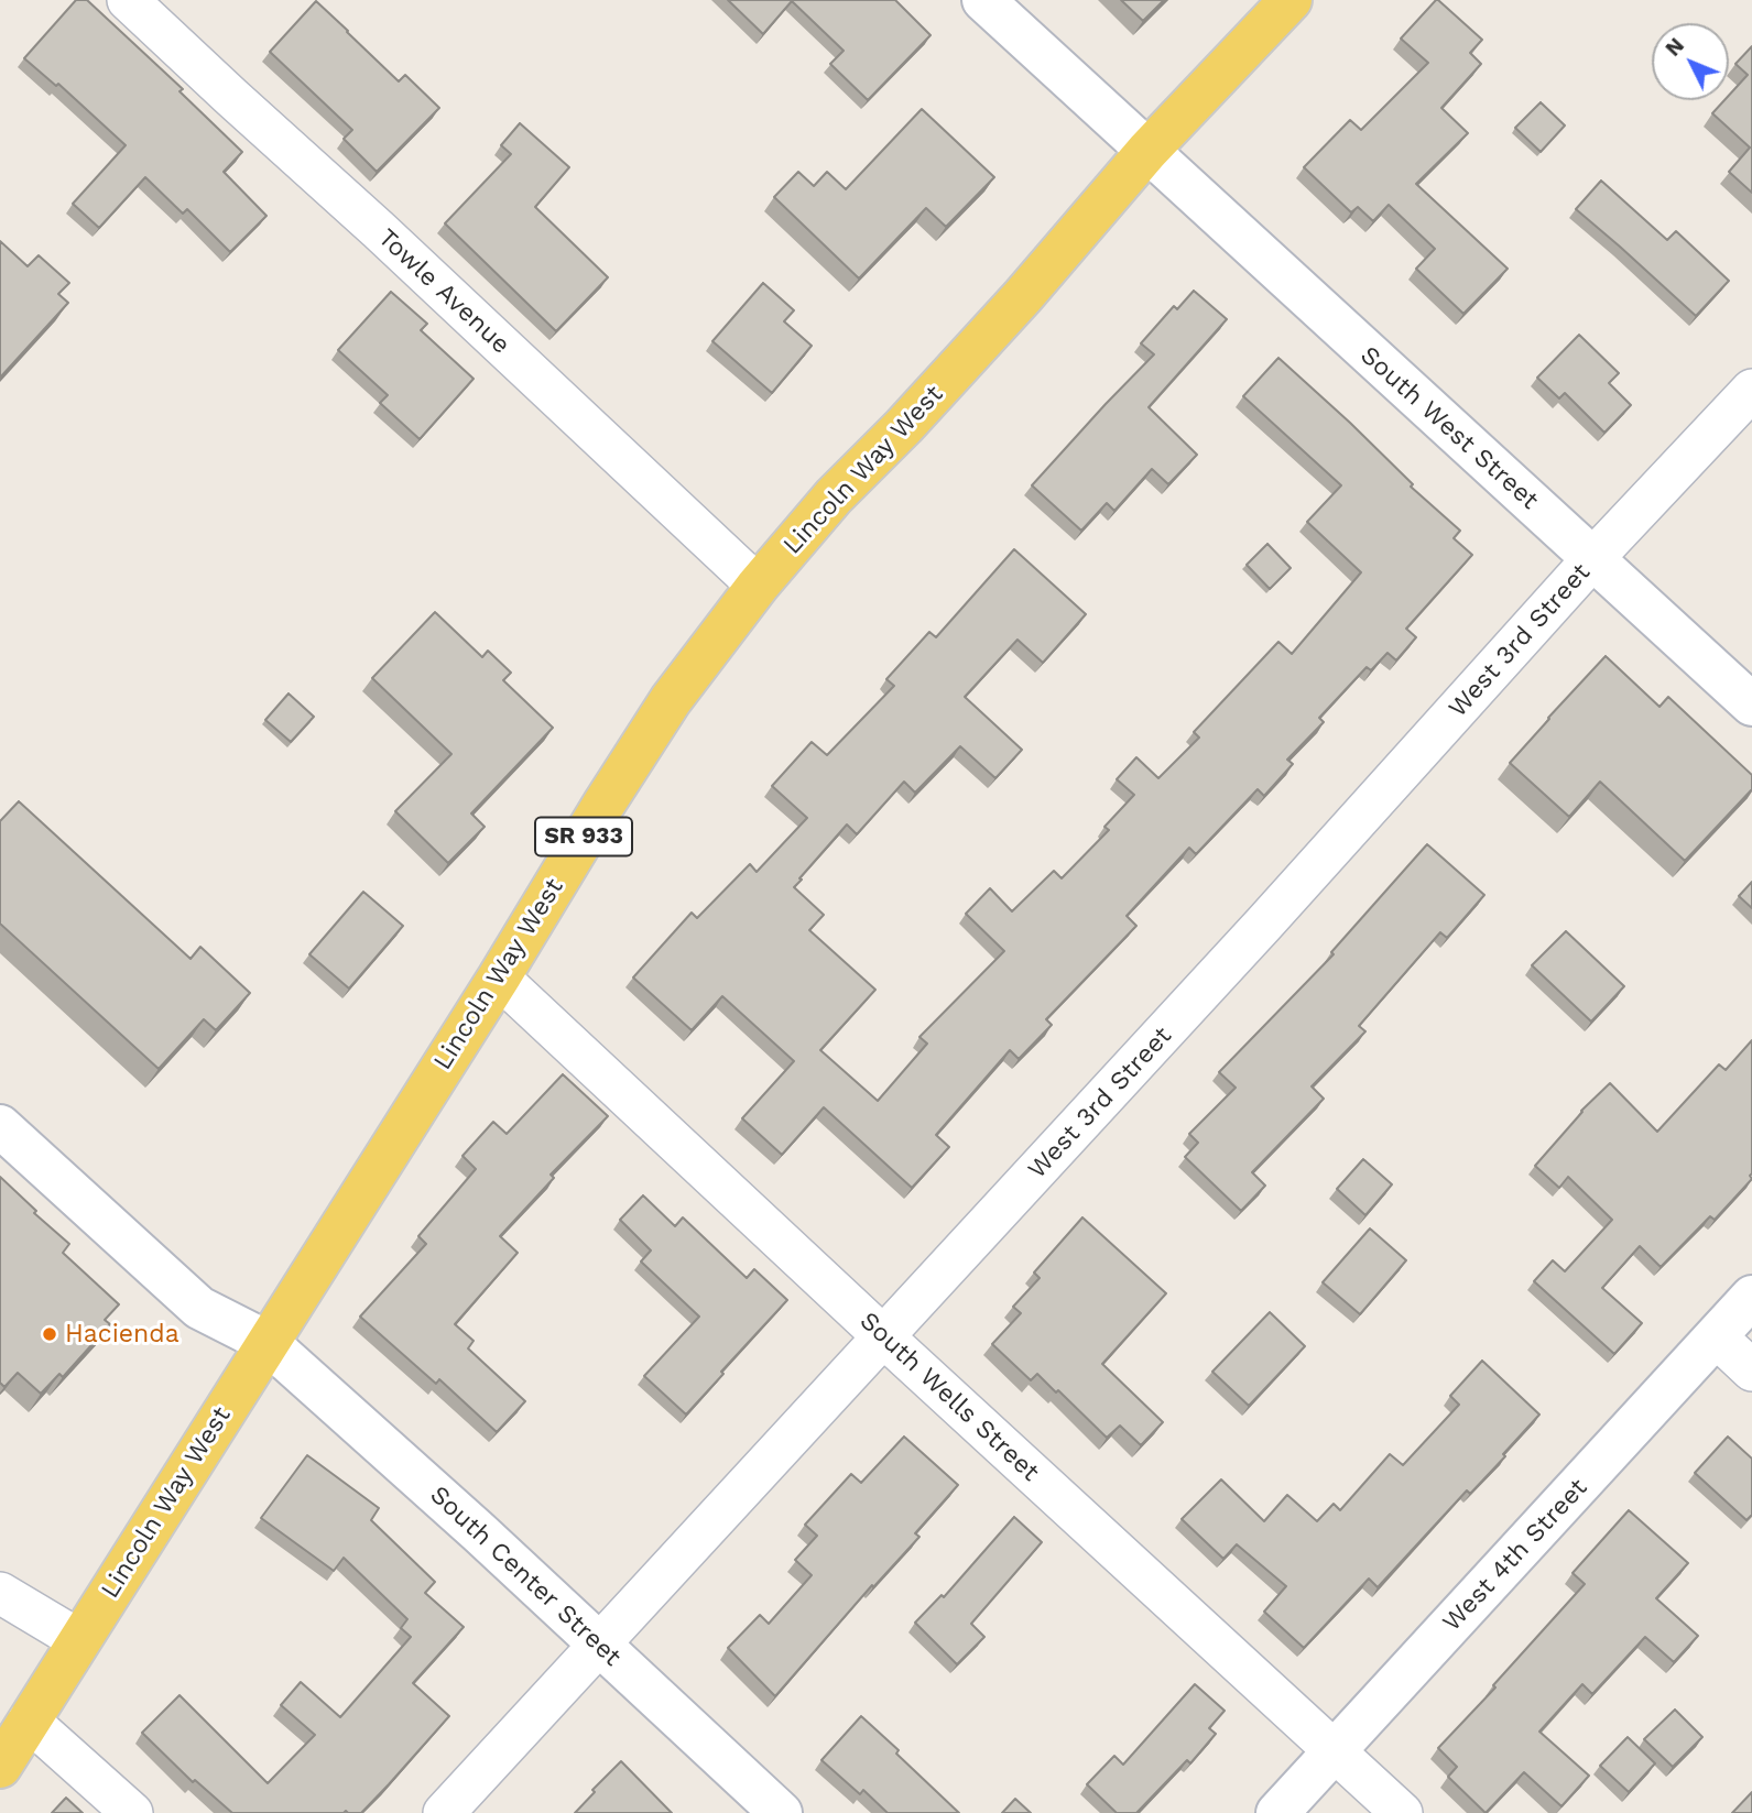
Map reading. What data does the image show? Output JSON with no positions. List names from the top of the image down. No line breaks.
{"streets":{"main road":["Lincoln Way West","SR 933"],"street":["Towle Avenue","South West Street","West 3rd Street","South Wells Street","West 4th Street","South Center Street"]},"crossings":[["Towle Avenue","Lincoln Way West"],["South West Street","Lincoln Way West"],["South West Street","West 3rd Street"],["Lincoln Way West","South Wells Street"],["Lincoln Way West","South Center Street"],["West 3rd Street","South Wells Street"],["West 3rd Street","South Center Street"],["South Wells Street","West 4th Street"]],"places":["Hacienda"],"north":"top left"}
